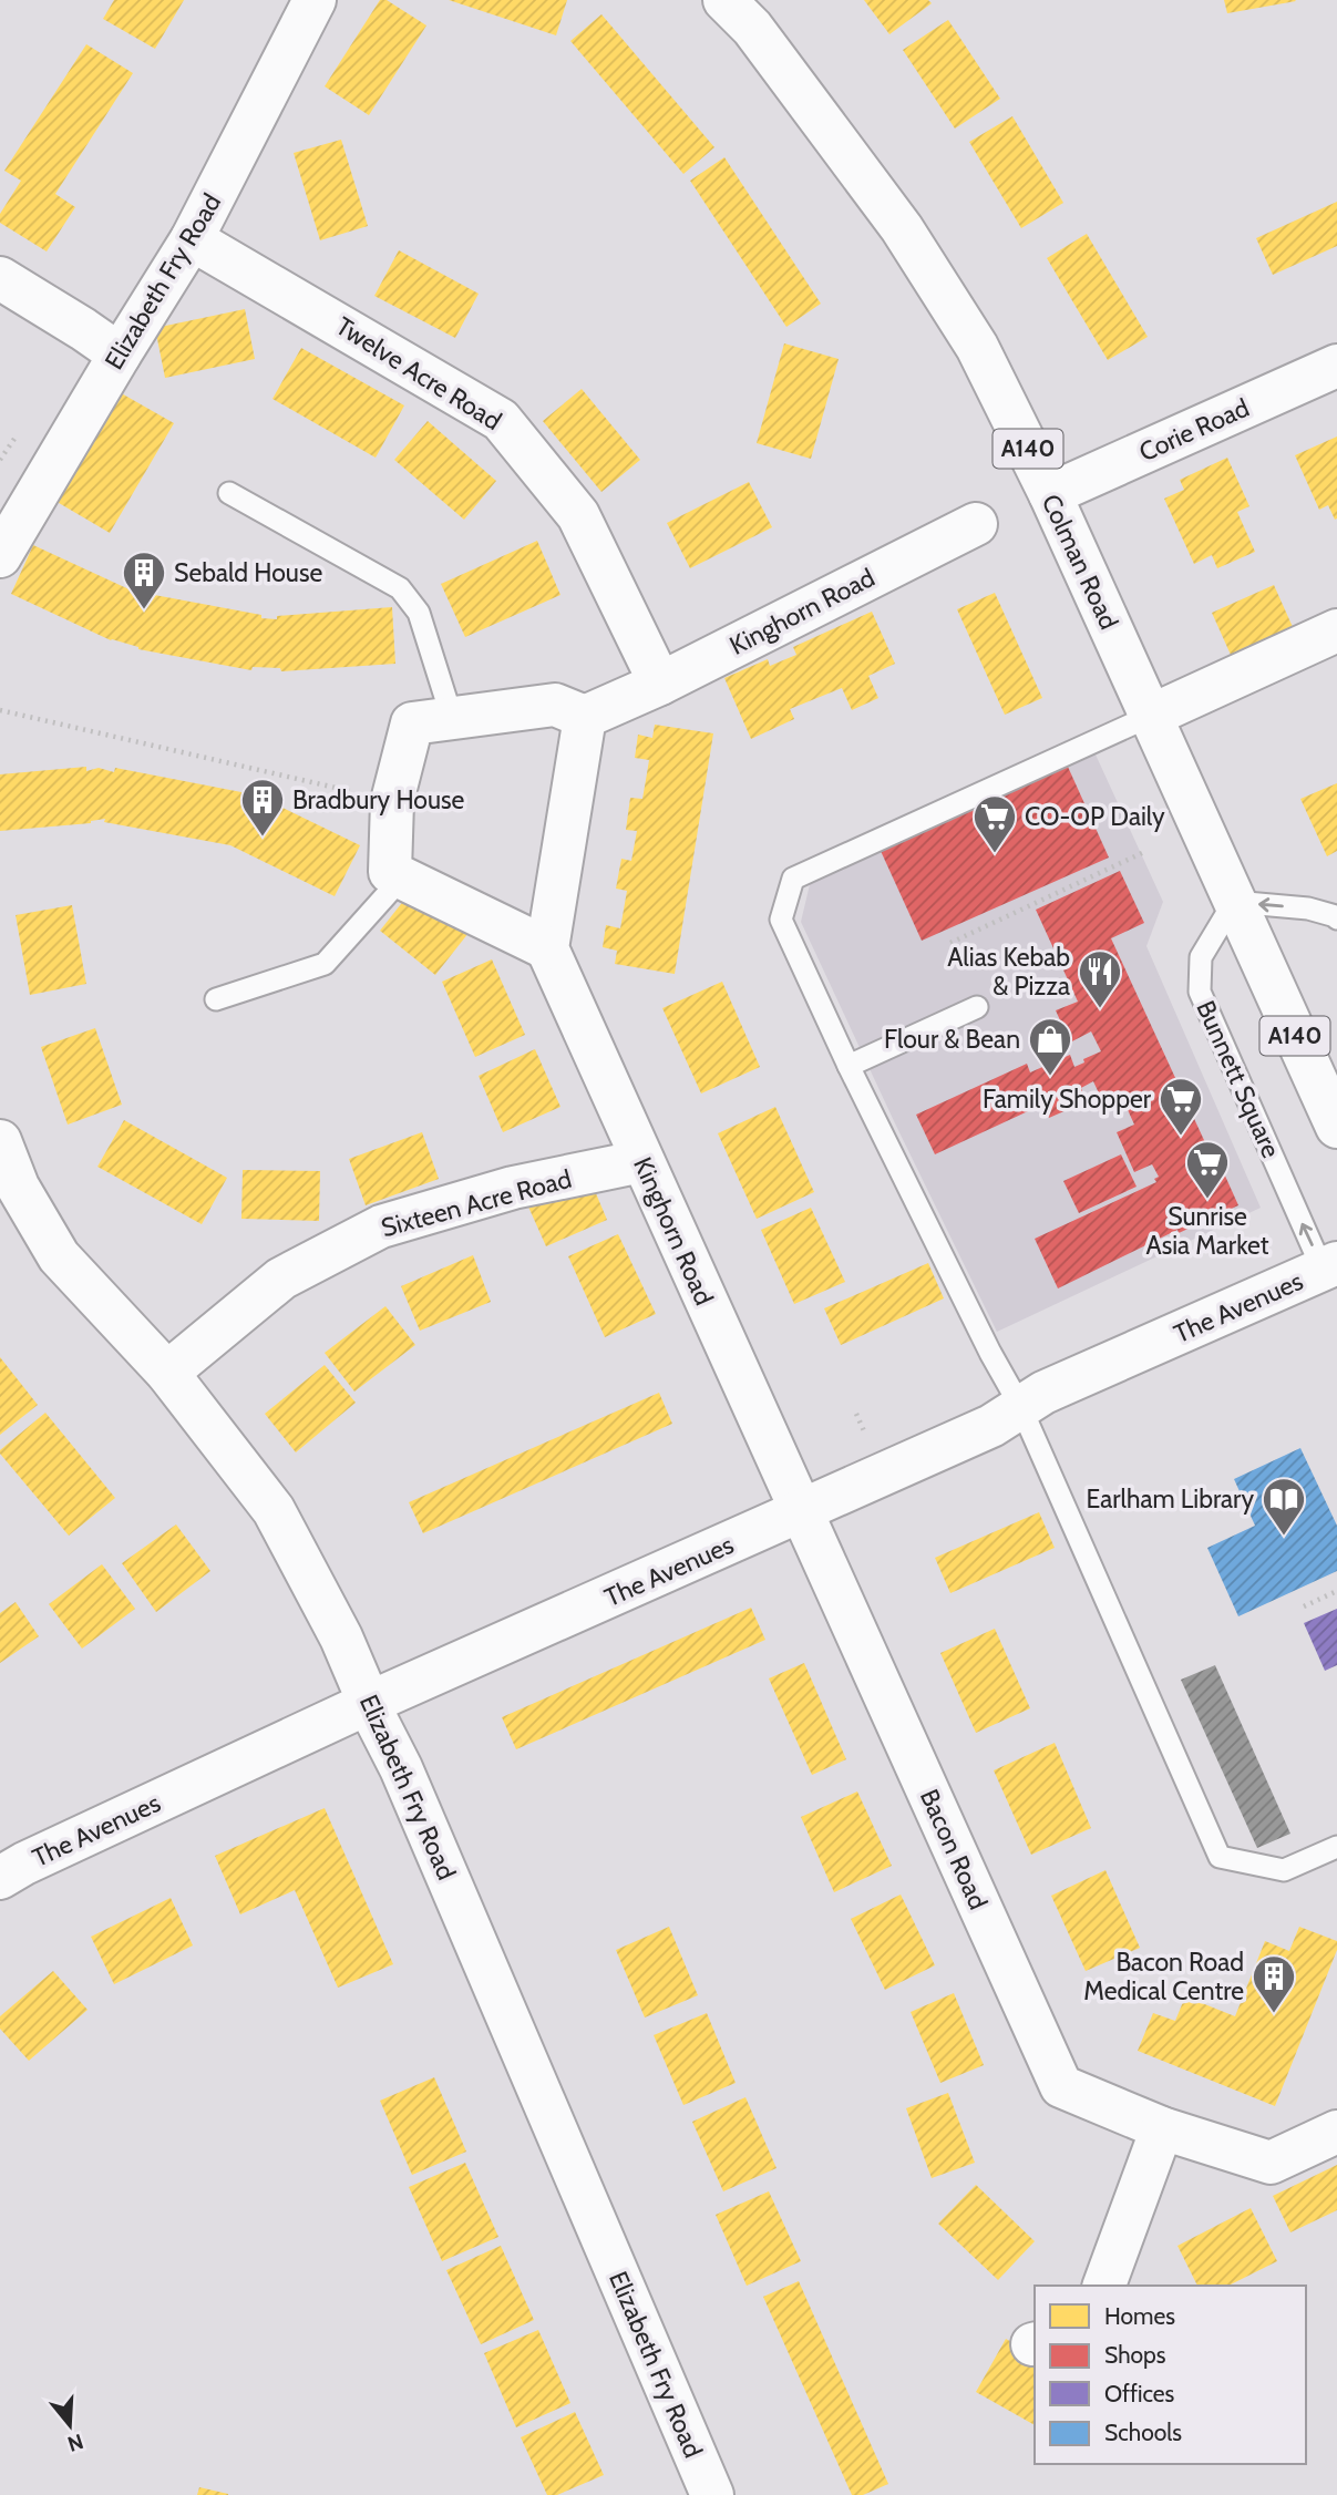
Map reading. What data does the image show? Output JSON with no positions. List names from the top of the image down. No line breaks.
{"streets":{"main road":["Elizabeth Fry Road","Twelve Acre Road","Corie Road","A140","Colman Road","Kinghorn Road","Sixteen Acre Road","The Avenues","Bacon Road"],"lane":["Bunnett Square"]},"crossings":[["Elizabeth Fry Road","Twelve Acre Road"],["Elizabeth Fry Road","Sixteen Acre Road"],["Elizabeth Fry Road","The Avenues"],["Twelve Acre Road","Kinghorn Road"],["Corie Road","Colman Road"],["Colman Road","Bunnett Square"],["Kinghorn Road","Sixteen Acre Road"],["Kinghorn Road","The Avenues"],["Kinghorn Road","Bacon Road"],["Bunnett Square","The Avenues"],["The Avenues","Bacon Road"]],"one_way":["Bunnett Square"],"places":{"building":["Sebald House","Bradbury House","Bacon Road Medical Centre"],"supermarket":["CO-OP Daily","Family Shopper","Sunrise Asia Market"],"restaurant":["Alias Kebab & Pizza"],"shop":["Flour & Bean"],"library":["Earlham Library"]},"legend":["Homes","Shops","Offices","Schools"],"north":"bottom"}
